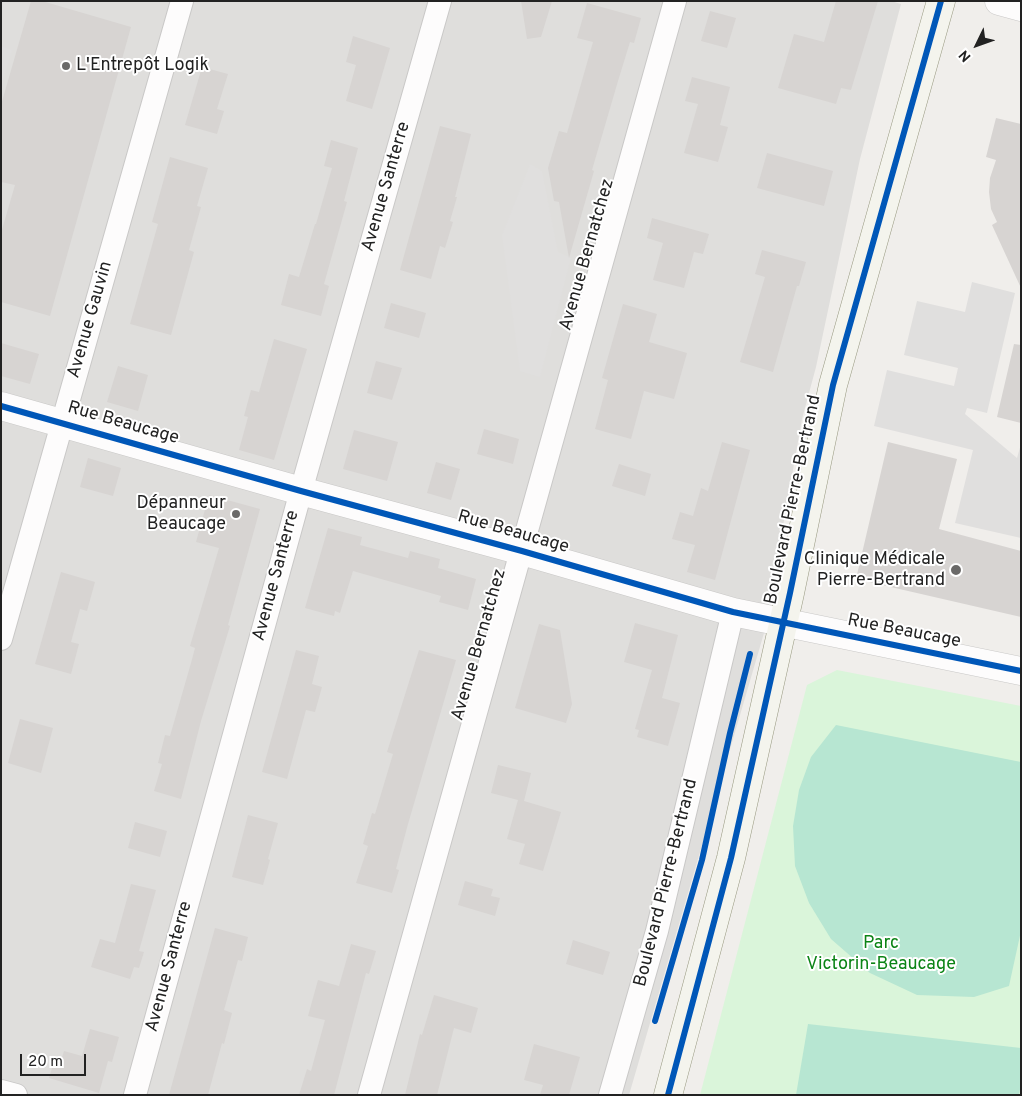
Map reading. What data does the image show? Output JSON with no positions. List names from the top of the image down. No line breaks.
{"streets":{"main road":["Boulevard Pierre-Bertrand"],"street":["Avenue Santerre","Avenue Bernatchez","Avenue Gauvin","Rue Beaucage"]},"crossings":[["Avenue Santerre","Rue Beaucage"],["Avenue Bernatchez","Rue Beaucage"],["Avenue Gauvin","Rue Beaucage"],["Rue Beaucage","Boulevard Pierre-Bertrand"]],"parks":["Parc Victorin-Beaucage"],"places":["L'Entrepôt Logik","Dépanneur Beaucage","Clinique Médicale Pierre-Bertrand"],"scale_bar":"20 m","north":"bottom left"}
